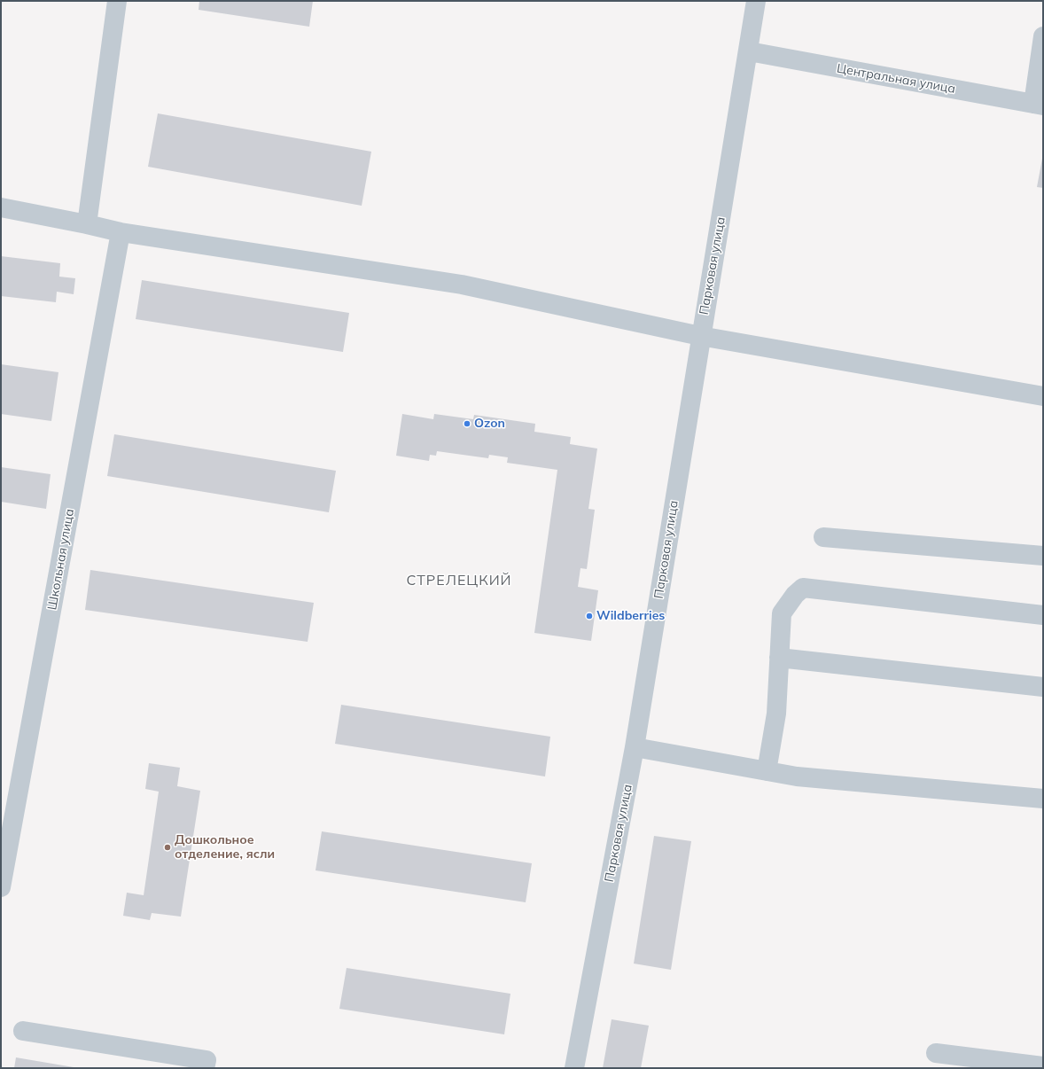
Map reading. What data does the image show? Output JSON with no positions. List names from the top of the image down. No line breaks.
{"streets":{"street":["Центральная улица","Парковая улица","Школьная улица"]},"crossings":[["Центральная улица","Парковая улица"]],"districts":["СТРЕЛЕЦКИЙ"],"places":["Ozon","Wildberries","Дошкольное отделение, ясли"]}
